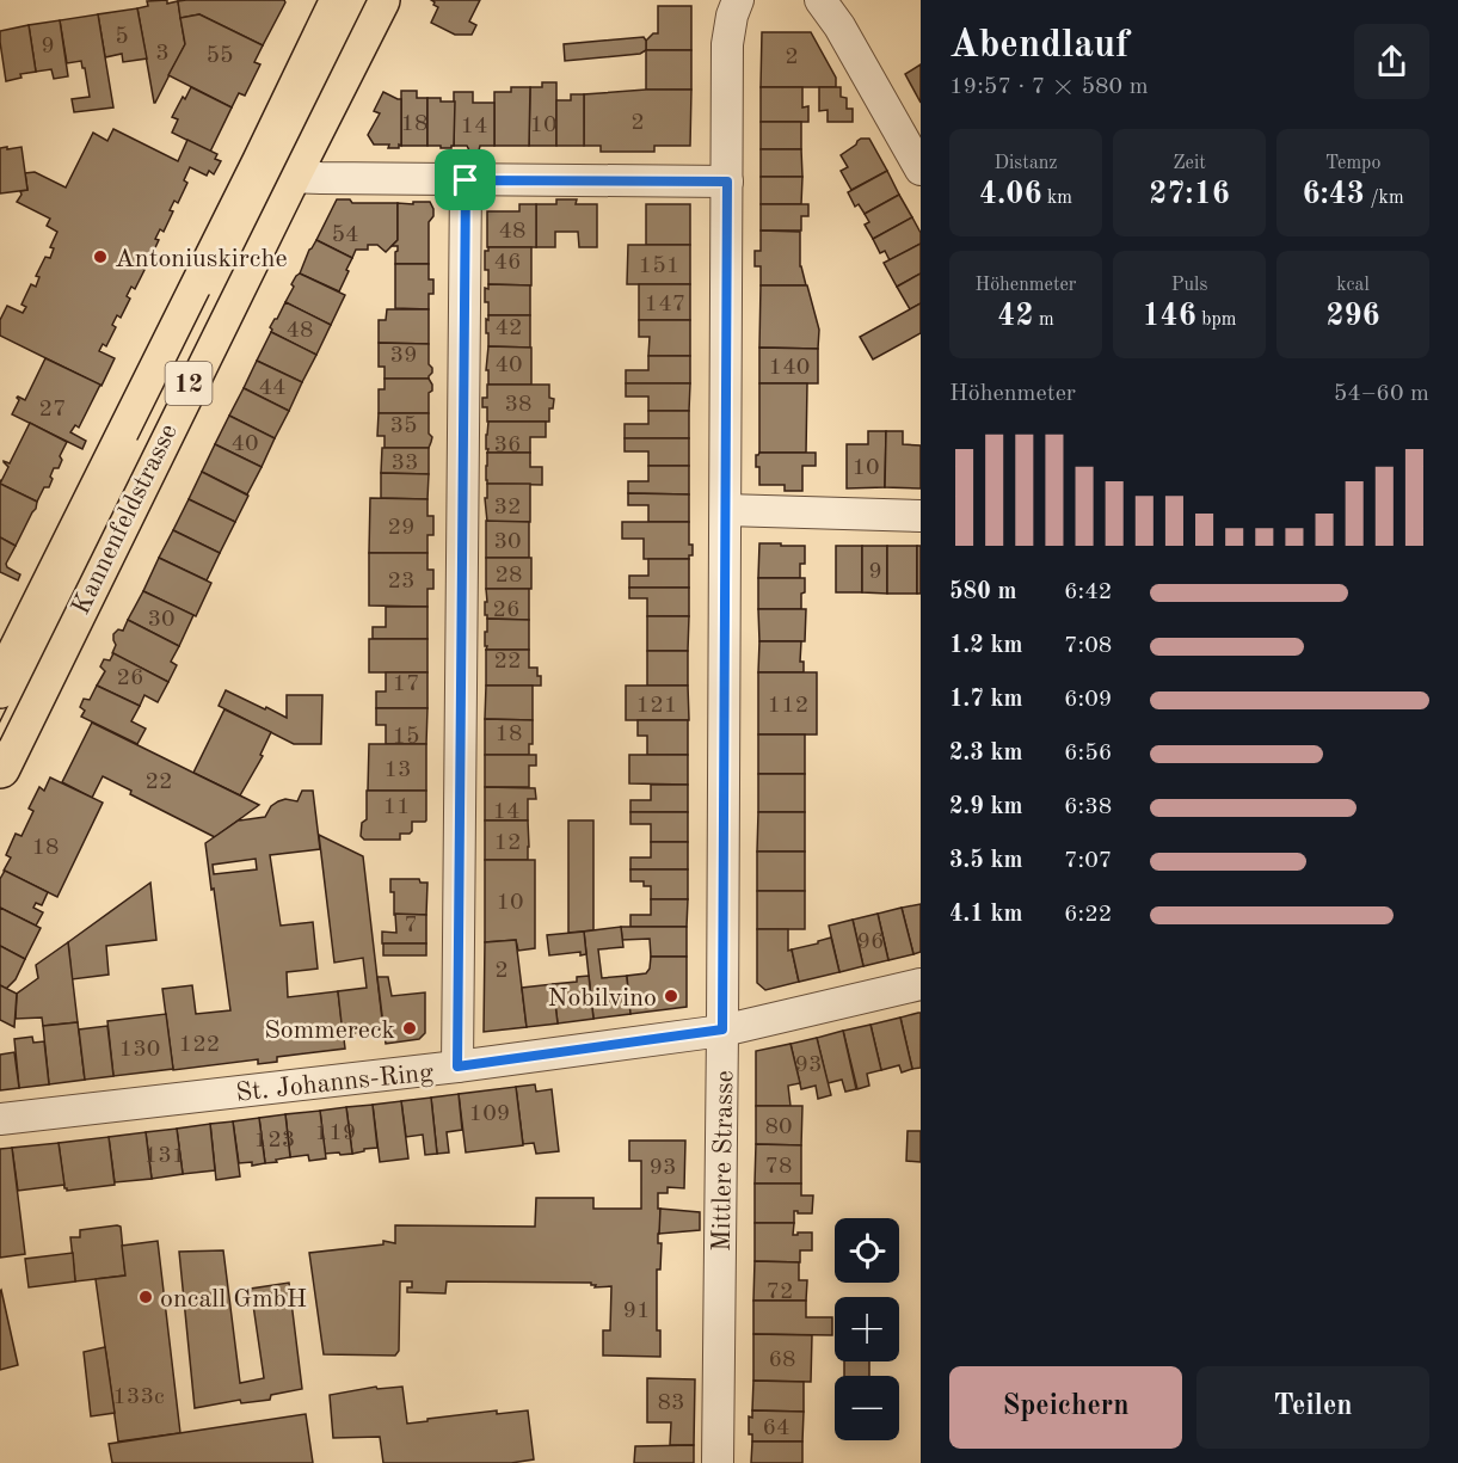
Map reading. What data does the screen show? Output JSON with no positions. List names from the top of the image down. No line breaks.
{"streets":{"main road":["12","Kannenfeldstrasse"],"street":["St. Johanns-Ring","Mittlere Strasse"]},"crossings":[["St. Johanns-Ring","Mittlere Strasse"]],"places":["Antoniuskirche","Nobilvino","Sommereck","oncall GmbH"],"house_numbers":["5","9","3","55","2","2","18","10","14","48","54","46","151","147","42","48","39","40","140","44","38","27","35","40","36","33","10","32","29","30","9","28","23","26","30","22","26","17","121","112","18","15","13","22","11","14","12","18","10","7","96","2","122","130","93","109","80","119","123","131","78","93","72","91","68","133c","83","64"],"page":{"heading":["Abendlauf","19:57 · 7 × 580 m"],"stats":[["Distanz","4.06 km"],["Zeit","27:16"],["Tempo","6:43 /km"],["Höhenmeter","42 m"],["Puls","146 bpm"],["kcal","296"]],"chart":["Höhenmeter","54–60 m"],"list":[{"name":"580 m","note":"6:42"},{"name":"1.2 km","note":"7:08"},{"name":"1.7 km","note":"6:09"},{"name":"2.3 km","note":"6:56"},{"name":"2.9 km","note":"6:38"},{"name":"3.5 km","note":"7:07"},{"name":"4.1 km","note":"6:22"}],"map_buttons":["+","−"],"buttons":["Speichern","Teilen"]}}
